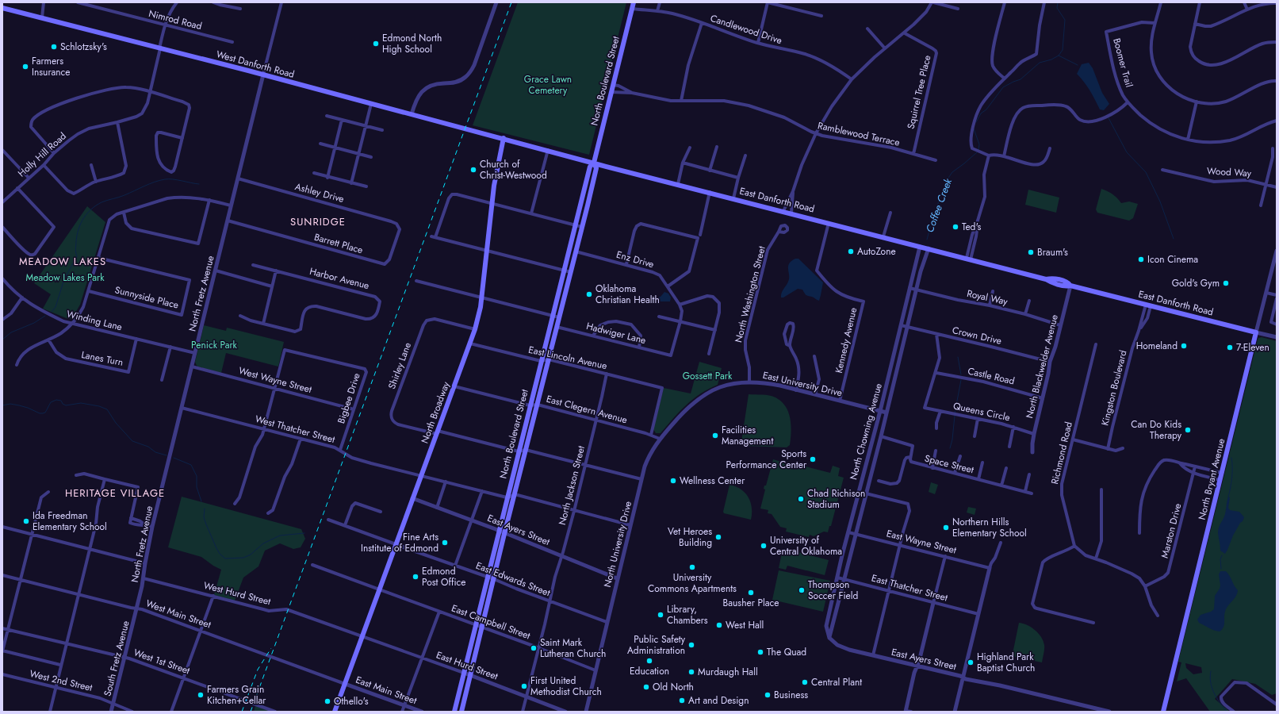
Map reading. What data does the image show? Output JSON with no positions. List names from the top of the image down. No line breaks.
{"streets":{"main road":["West Danforth Road","North Boulevard Street","East Danforth Road","North Broadway","North Bryant Avenue"],"street":["Nimrod Road","Candlewood Drive","Boomer Trail","Squirrel Tree Place","Ramblewood Terrace","Holly Hill Road","Wood Way","Ashley Drive","Barrett Place","Enz Drive","Harbor Avenue","North Fretz Avenue","North Washington Street","Sunnyside Place","Royal Way","Winding Lane","Hadwiger Lane","Crown Drive","Kennedy Avenue","East Lincoln Avenue","Lanes Turn","Shirley Lane","North Blackwelder Avenue","Castle Road","West Wayne Street","East University Drive","Kingston Boulevard","Bigbee Drive","East Clegern Avenue","Queens Circle","West Thatcher Street","North Chowning Avenue","Richmond Road","Space Street","North Jackson Street","East Ayers Street","Marston Drive","East Wayne Street","North University Drive","East Edwards Street","East Thatcher Street","West Hurd Street","West Main Street","East Campbell Street","South Fretz Avenue","West 1st Street","East Hurd Street","West 2nd Street","East Main Street"]},"crossings":[["Nimrod Road","Holly Hill Road"],["Candlewood Drive","North Boulevard Street"],["West Danforth Road","Holly Hill Road"],["West Danforth Road","East Danforth Road"],["West Danforth Road","North Fretz Avenue"],["West Danforth Road","North Broadway"],["North Boulevard Street","Ramblewood Terrace"],["North Boulevard Street","East Danforth Road"],["North Boulevard Street","Enz Drive"],["North Boulevard Street","Hadwiger Lane"],["North Boulevard Street","East Lincoln Avenue"],["North Boulevard Street","East Clegern Avenue"],["North Boulevard Street","East Ayers Street"],["North Boulevard Street","East Edwards Street"],["North Boulevard Street","East Campbell Street"],["North Boulevard Street","East Hurd Street"],["Squirrel Tree Place","Ramblewood Terrace"],["Ashley Drive","Barrett Place"],["Ashley Drive","North Fretz Avenue"],["East Danforth Road","Kennedy Avenue"],["East Danforth Road","North Blackwelder Avenue"],["East Danforth Road","Kingston Boulevard"],["East Danforth Road","North Broadway"],["East Danforth Road","North Chowning Avenue"],["East Danforth Road","North Bryant Avenue"],["Barrett Place","North Fretz Avenue"],["Enz Drive","Hadwiger Lane"],["North Fretz Avenue","Winding Lane"],["North Fretz Avenue","West Wayne Street"],["North Fretz Avenue","West Thatcher Street"],["North Fretz Avenue","West Hurd Street"],["North Fretz Avenue","West Main Street"],["North Fretz Avenue","South Fretz Avenue"],["North Washington Street","East University Drive"],["Royal Way","North Blackwelder Avenue"],["Royal Way","North Chowning Avenue"],["Winding Lane","Lanes Turn"],["Crown Drive","North Blackwelder Avenue"],["Crown Drive","North Chowning Avenue"],["Kennedy Avenue","East University Drive"],["East Lincoln Avenue","East Clegern Avenue"],["East Lincoln Avenue","North Broadway"],["East Lincoln Avenue","North Jackson Street"],["Shirley Lane","North Broadway"],["North Blackwelder Avenue","Castle Road"],["North Blackwelder Avenue","Queens Circle"],["Castle Road","Queens Circle"],["West Wayne Street","Bigbee Drive"],["East University Drive","North Chowning Avenue"],["East University Drive","North University Drive"],["Bigbee Drive","West Thatcher Street"],["East Clegern Avenue","North Broadway"],["East Clegern Avenue","North Jackson Street"],["East Clegern Avenue","North University Drive"],["North Broadway","West Thatcher Street"],["North Broadway","East Ayers Street"],["North Broadway","East Edwards Street"],["North Broadway","West Hurd Street"],["North Broadway","West Main Street"],["North Broadway","East Campbell Street"],["North Broadway","East Hurd Street"],["North Broadway","East Main Street"],["North Chowning Avenue","Space Street"],["North Chowning Avenue","East Ayers Street"],["North Chowning Avenue","East Wayne Street"],["North Chowning Avenue","East Thatcher Street"],["North Jackson Street","East Ayers Street"],["North Jackson Street","East Edwards Street"],["North Jackson Street","East Campbell Street"],["North Jackson Street","East Hurd Street"],["East Ayers Street","North University Drive"],["North University Drive","East Edwards Street"],["North University Drive","East Campbell Street"],["West Hurd Street","East Hurd Street"],["West Main Street","South Fretz Avenue"],["West Main Street","East Main Street"],["South Fretz Avenue","West 1st Street"],["South Fretz Avenue","West 2nd Street"]],"districts":["SUNRIDGE","MEADOW LAKES","HERITAGE VILLAGE"],"water":["Coffee Creek"],"parks":["Grace Lawn Cemetery","Meadow Lakes Park","Penick Park","Gossett Park"],"places":["Edmond North High School","Schlotzsky's","Farmers Insurance","Church of Christ-Westwood","Ted's","AutoZone","Braum's","Icon Cinema","Gold's Gym","Oklahoma Christian Health","Homeland","7-Eleven","Can Do Kids Therapy","Facilities Management","Sports Performance Center","Wellness Center","Chad Richison Stadium","Ida Freedman Elementary School","Northern Hills Elementary School","Vet Heroes Building","Fine Arts Institute of Edmond","University of Central Oklahoma","University Commons Apartments","Edmond Post Office","Thompson Soccer Field","Bausher Place","Library, Chambers","West Hall","Public Safety Administration","Saint Mark Lutheran Church","The Quad","Education","Highland Park Baptist Church","Murdaugh Hall","Central Plant","First United Methodist Church","Old North","Farmers Grain Kitchen+Cellar","Business","Art and Design","Othello's"]}
